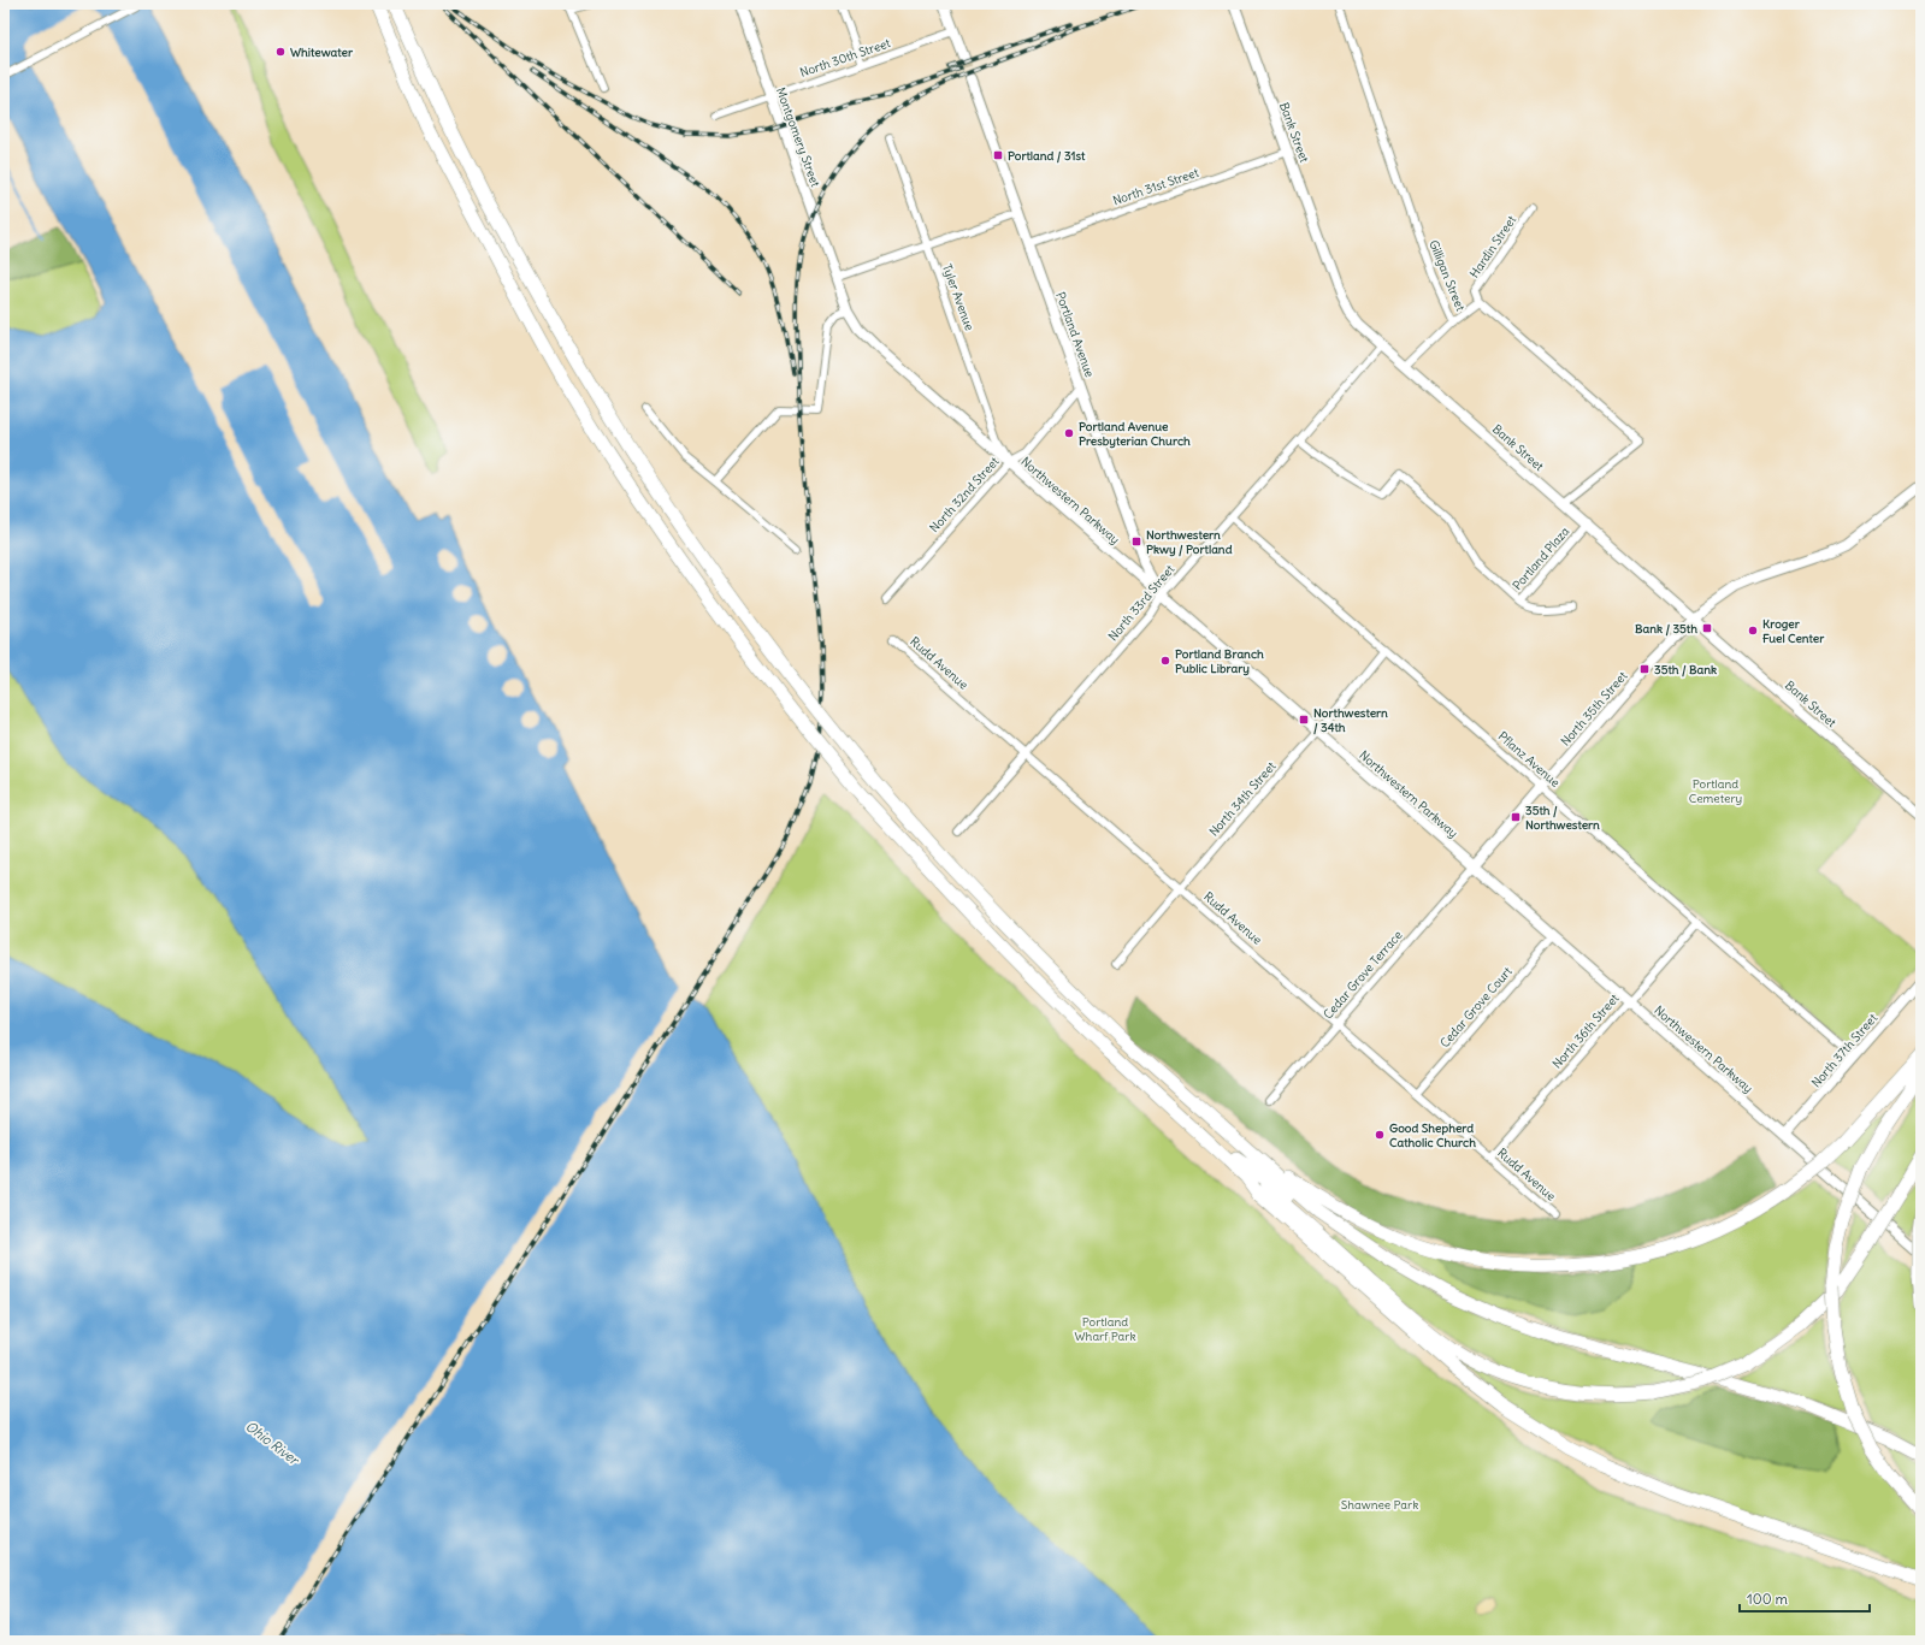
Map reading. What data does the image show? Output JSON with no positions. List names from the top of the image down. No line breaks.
{"streets":{"street":["North 30th Street","Bank Street","Montgomery Street","North 31st Street","Hardin Street","Gilligan Street","Tyler Avenue","Portland Avenue","North 32nd Street","Northwestern Parkway","Portland Plaza","North 33rd Street","Rudd Avenue","North 35th Street","Pflanz Avenue","North 34th Street","Cedar Grove Terrace","Cedar Grove Court","North 36th Street","North 37th Street"]},"crossings":[["North 30th Street","Montgomery Street"],["Bank Street","North 31st Street"],["Bank Street","Gilligan Street"],["Bank Street","Portland Plaza"],["Bank Street","North 33rd Street"],["Bank Street","North 35th Street"],["Montgomery Street","Northwestern Parkway"],["North 31st Street","Portland Avenue"],["Hardin Street","Gilligan Street"],["Tyler Avenue","North 32nd Street"],["Tyler Avenue","Northwestern Parkway"],["Portland Avenue","North 32nd Street"],["Portland Avenue","Northwestern Parkway"],["Portland Avenue","North 33rd Street"],["North 32nd Street","Northwestern Parkway"],["Northwestern Parkway","North 33rd Street"],["Northwestern Parkway","North 35th Street"],["Northwestern Parkway","North 34th Street"],["Northwestern Parkway","Cedar Grove Terrace"],["Northwestern Parkway","Cedar Grove Court"],["Northwestern Parkway","North 36th Street"],["Northwestern Parkway","North 37th Street"],["Portland Plaza","North 33rd Street"],["North 33rd Street","Rudd Avenue"],["North 33rd Street","Pflanz Avenue"],["Rudd Avenue","North 34th Street"],["Rudd Avenue","Cedar Grove Terrace"],["Rudd Avenue","Cedar Grove Court"],["Rudd Avenue","North 36th Street"],["North 35th Street","Pflanz Avenue"],["North 35th Street","Cedar Grove Terrace"],["Pflanz Avenue","North 34th Street"],["Pflanz Avenue","North 36th Street"],["Pflanz Avenue","North 37th Street"]],"water":["Ohio River"],"parks":["Portland Cemetery","Portland Wharf Park","Shawnee Park"],"places":{"other":["Whitewater","Portland Avenue Presbyterian Church","Kroger Fuel Center","Portland Branch Public Library","Good Shepherd Catholic Church"],"transit":["Portland / 31st","Northwestern Pkwy / Portland","Bank / 35th","35th / Bank","Northwestern / 34th","35th / Northwestern"]},"scale_bar":"100 m"}
